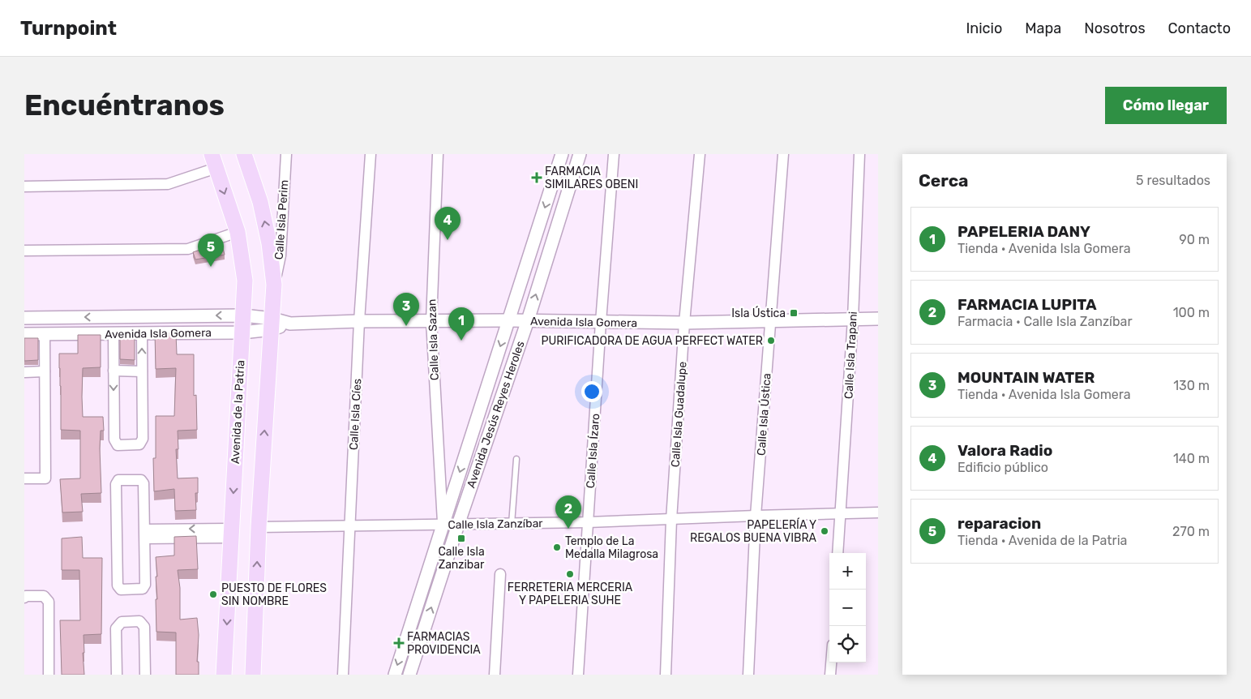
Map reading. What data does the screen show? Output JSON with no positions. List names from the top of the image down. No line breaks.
{"streets":{"main road":["Avenida de la Patria"],"street":["Calle Isla Perim","Avenida Isla Gomera","Calle Isla Sazan","Calle Isla Trapani","Calle Isla Cíes","Avenida Jesús Reyes Heroles","Calle Isla Guadalupe","Calle Isla Ústica","Calle Isla Ízaro","Calle Isla Zanzíbar"]},"crossings":[["Avenida Isla Gomera","Calle Isla Sazan"],["Avenida Isla Gomera","Calle Isla Trapani"],["Avenida Isla Gomera","Avenida de la Patria"],["Avenida Isla Gomera","Calle Isla Cíes"],["Avenida Isla Gomera","Avenida Jesús Reyes Heroles"],["Avenida Isla Gomera","Calle Isla Guadalupe"],["Avenida Isla Gomera","Calle Isla Ústica"],["Avenida Isla Gomera","Calle Isla Ízaro"],["Calle Isla Sazan","Avenida Jesús Reyes Heroles"],["Calle Isla Sazan","Calle Isla Zanzíbar"],["Calle Isla Trapani","Calle Isla Zanzíbar"],["Calle Isla Cíes","Calle Isla Zanzíbar"],["Avenida Jesús Reyes Heroles","Calle Isla Zanzíbar"],["Calle Isla Guadalupe","Calle Isla Zanzíbar"],["Calle Isla Ústica","Calle Isla Zanzíbar"],["Calle Isla Ízaro","Calle Isla Zanzíbar"]],"places":{"health":["FARMACIA SIMILARES OBENI","FARMACIAS PROVIDENCIA"],"transit":["Isla Ústica","Calle Isla Zanzibar"],"other":["PURIFICADORA DE AGUA PERFECT WATER","PAPELERÍA Y REGALOS BUENA VIBRA","Templo de La Medalla Milagrosa","FERRETERIA MERCERIA Y PAPELERIA SUHE","PUESTO DE FLORES SIN NOMBRE"]},"page":{"header":"Turnpoint","nav":["Inicio","Mapa","Nosotros","Contacto"],"buttons":"Cómo llegar","title":"Encuéntranos","heading":["Cerca","5 resultados"],"pins":["4","5","3","1","2"],"list":[{"mark":"1","name":"PAPELERIA DANY","note":"Tienda · Avenida Isla Gomera","value":"90 m"},{"mark":"2","name":"FARMACIA LUPITA","note":"Farmacia · Calle Isla Zanzíbar","value":"100 m"},{"mark":"3","name":"MOUNTAIN WATER","note":"Tienda · Avenida Isla Gomera","value":"130 m"},{"mark":"4","name":"Valora Radio","note":"Edificio público","value":"140 m"},{"mark":"5","name":"reparacion","note":"Tienda · Avenida de la Patria","value":"270 m"}],"map_buttons":["+","−"]}}
